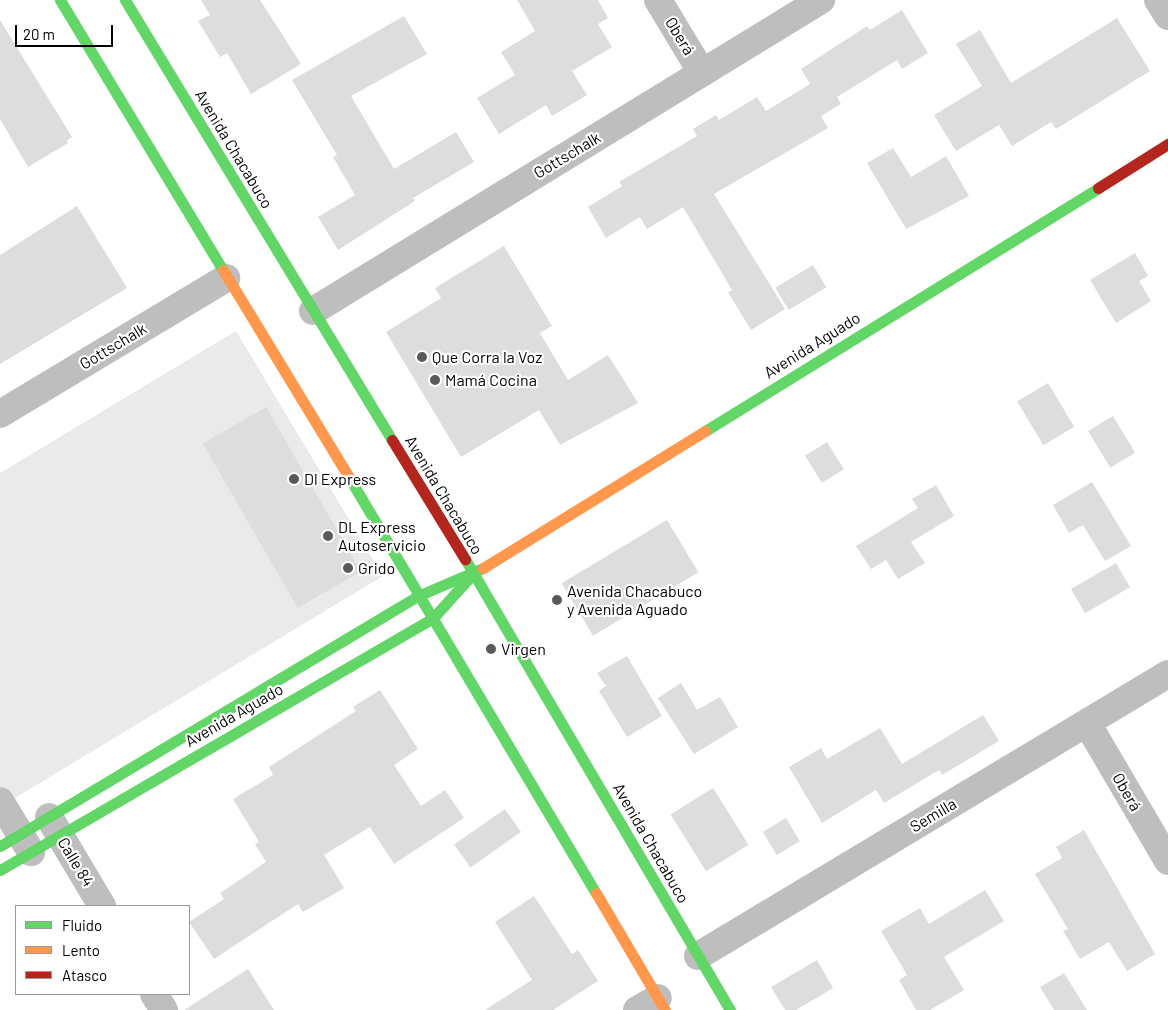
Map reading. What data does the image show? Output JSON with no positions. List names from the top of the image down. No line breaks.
{"streets":{"main road":["Avenida Chacabuco","Avenida Aguado"],"street":["Oberá","Gottschalk","Semilla","Calle 84"]},"crossings":[["Oberá","Gottschalk"],["Oberá","Semilla"],["Avenida Chacabuco","Gottschalk"],["Avenida Chacabuco","Avenida Aguado"],["Avenida Chacabuco","Semilla"],["Avenida Aguado","Calle 84"]],"places":["Que Corra la Voz","Mamá Cocina","Dl Express","DL Express Autoservicio","Grido","Avenida Chacabuco y Avenida Aguado","Virgen"],"legend":["Fluido","Lento","Atasco"],"scale_bar":"20 m"}
